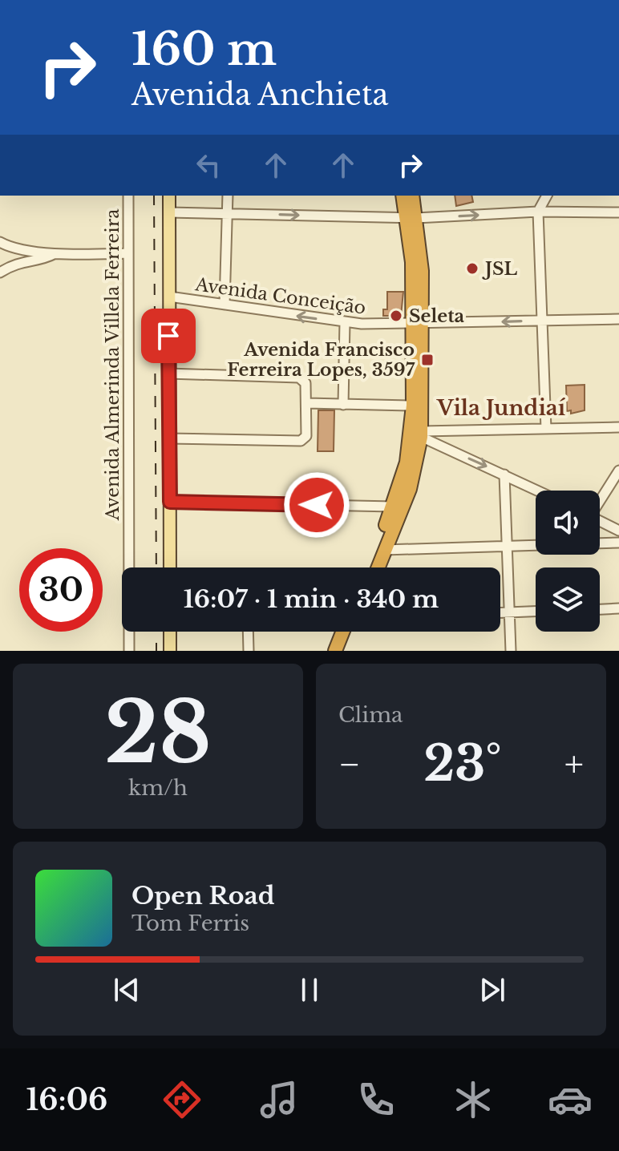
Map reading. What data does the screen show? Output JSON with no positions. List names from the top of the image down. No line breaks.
{"streets":{"street":["Avenida Conceição","Avenida Almerinda Villela Ferreira"]},"one_way":["Avenida Conceição"],"districts":["Vila Jundiaí"],"places":{"other":["JSL","Seleta"],"transit":["Avenida Francisco Ferreira Lopes, 3597"]},"page":{"turn":["160 m","Avenida Anchieta"],"limit":"30","trip":"16:07 · 1 min · 340 m","tile":[["28","km/h"],"Clima"],"heat":["−","23°","+"],"song":["Open Road","Tom Ferris"],"tabs":"16:06"}}
